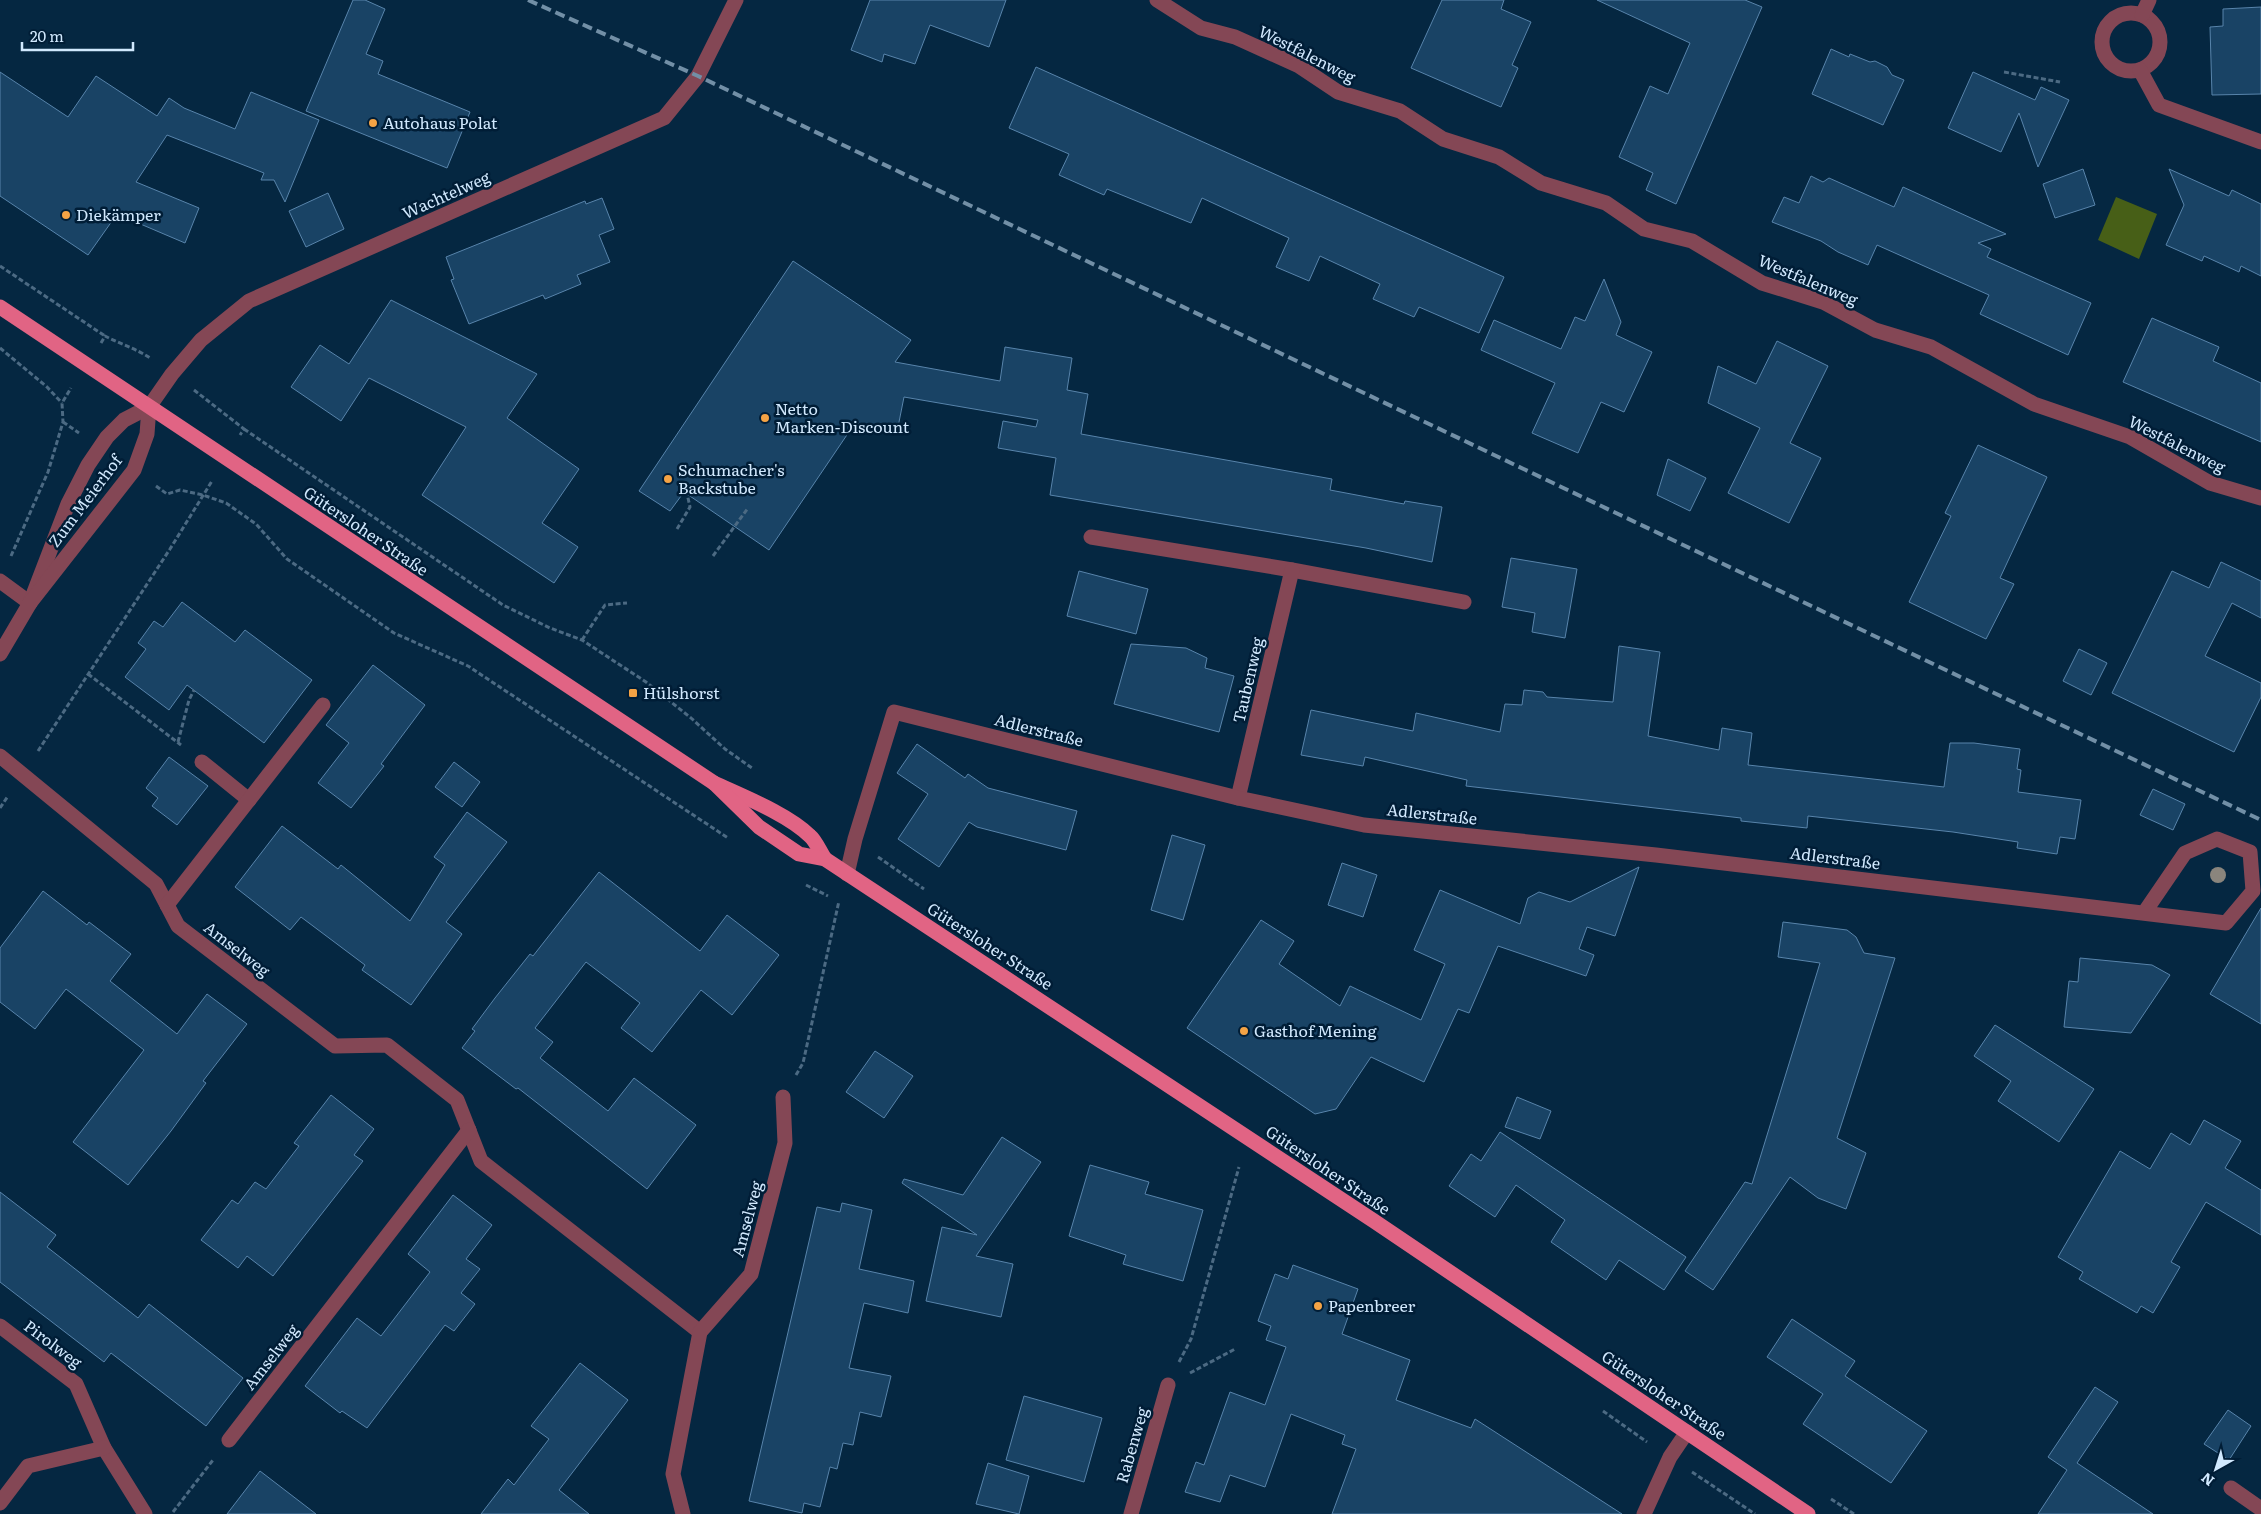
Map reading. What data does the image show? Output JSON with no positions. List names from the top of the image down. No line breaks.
{"streets":{"main road":["Gütersloher Straße"],"street":["Westfalenweg","Wachtelweg","Zum Meierhof","Taubenweg","Adlerstraße","Amselweg","Pirolweg","Rabenweg"]},"crossings":[["Wachtelweg","Zum Meierhof"],["Wachtelweg","Gütersloher Straße"],["Zum Meierhof","Gütersloher Straße"],["Gütersloher Straße","Adlerstraße"],["Taubenweg","Adlerstraße"]],"places":{"other":["Autohaus Polat","Diekämper","Netto Marken-Discount","Schumacher's Backstube","Gasthof Mening","Papenbreer"],"transit":["Hülshorst"]},"scale_bar":"20 m","north":"bottom left"}
